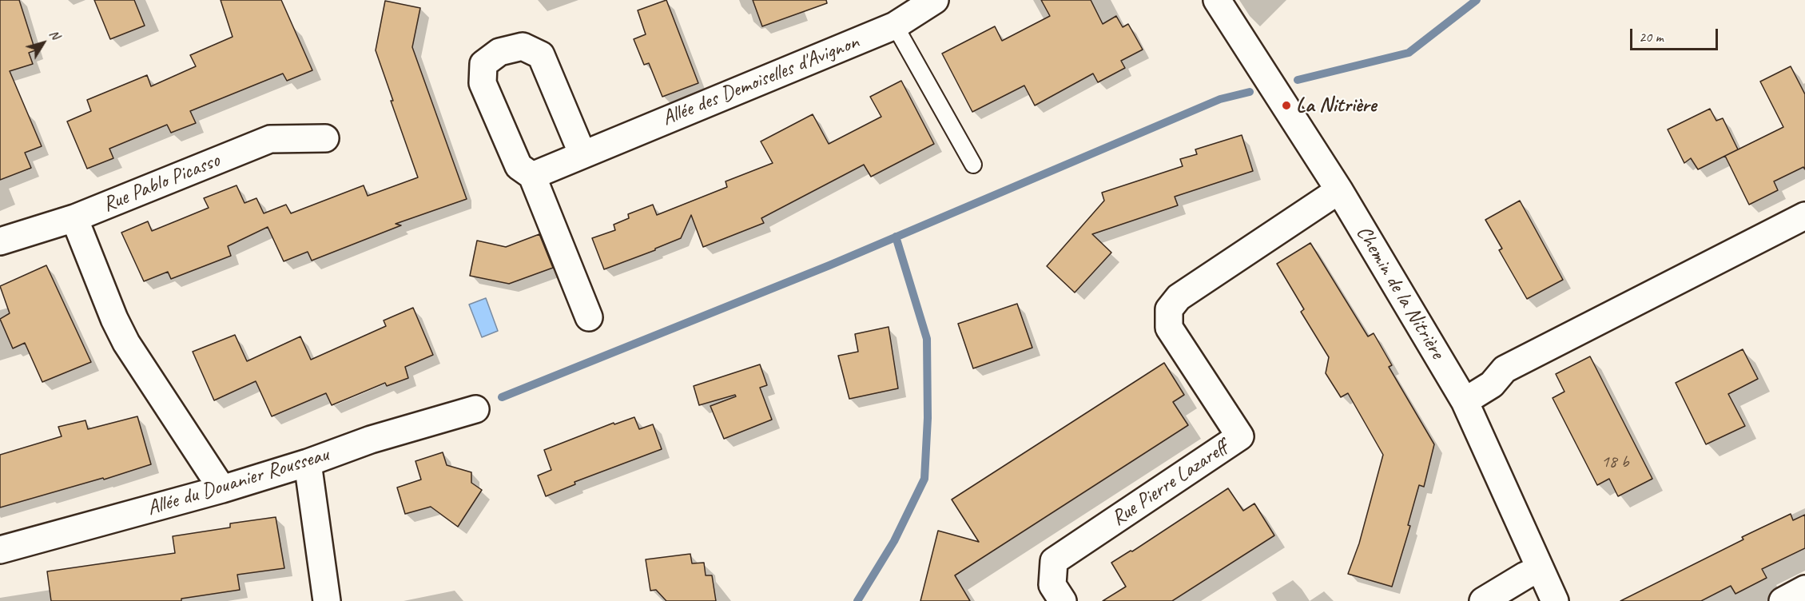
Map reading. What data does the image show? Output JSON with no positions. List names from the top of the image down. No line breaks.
{"streets":{"street":["Allée des Demoiselles d'Avignon","Rue Pablo Picasso","Chemin de la Nitrière","Allée du Douanier Rousseau","Rue Pierre Lazareff"]},"crossings":[["Chemin de la Nitrière","Rue Pierre Lazareff"]],"places":["La Nitrière"],"house_numbers":["18 b"],"scale_bar":"20 m","north":"top right"}
